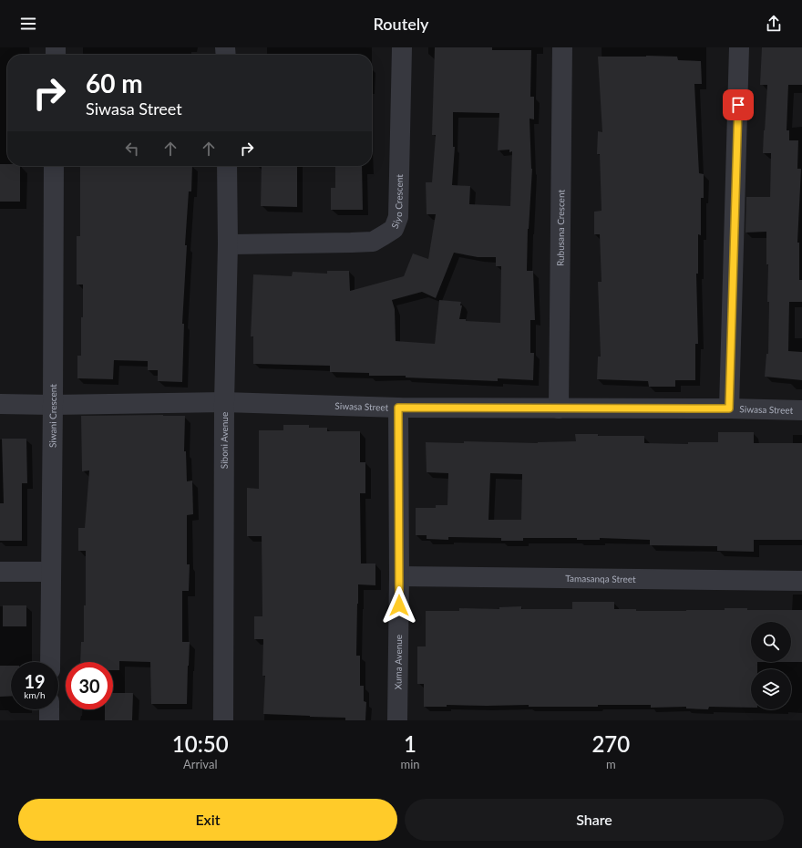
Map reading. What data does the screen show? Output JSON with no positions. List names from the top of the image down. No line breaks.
{"streets":{"street":["Siyo Crescent","Rubusana Crescent","Siwasa Street","Siwani Crescent","Siboni Avenue","Tamasanqa Street","Xuma Avenue"]},"crossings":[["Siyo Crescent","Siboni Avenue"],["Rubusana Crescent","Siwasa Street"],["Siwasa Street","Siwani Crescent"],["Siwasa Street","Siboni Avenue"],["Siwasa Street","Xuma Avenue"],["Tamasanqa Street","Xuma Avenue"]],"page":{"header":"Routely","turn":["60 m","Siwasa Street"],"speed":"19 km/h","limit":"30","eta":["10:50","Arrival","1","min","270","m"],"buttons":["Exit","Share"]}}
